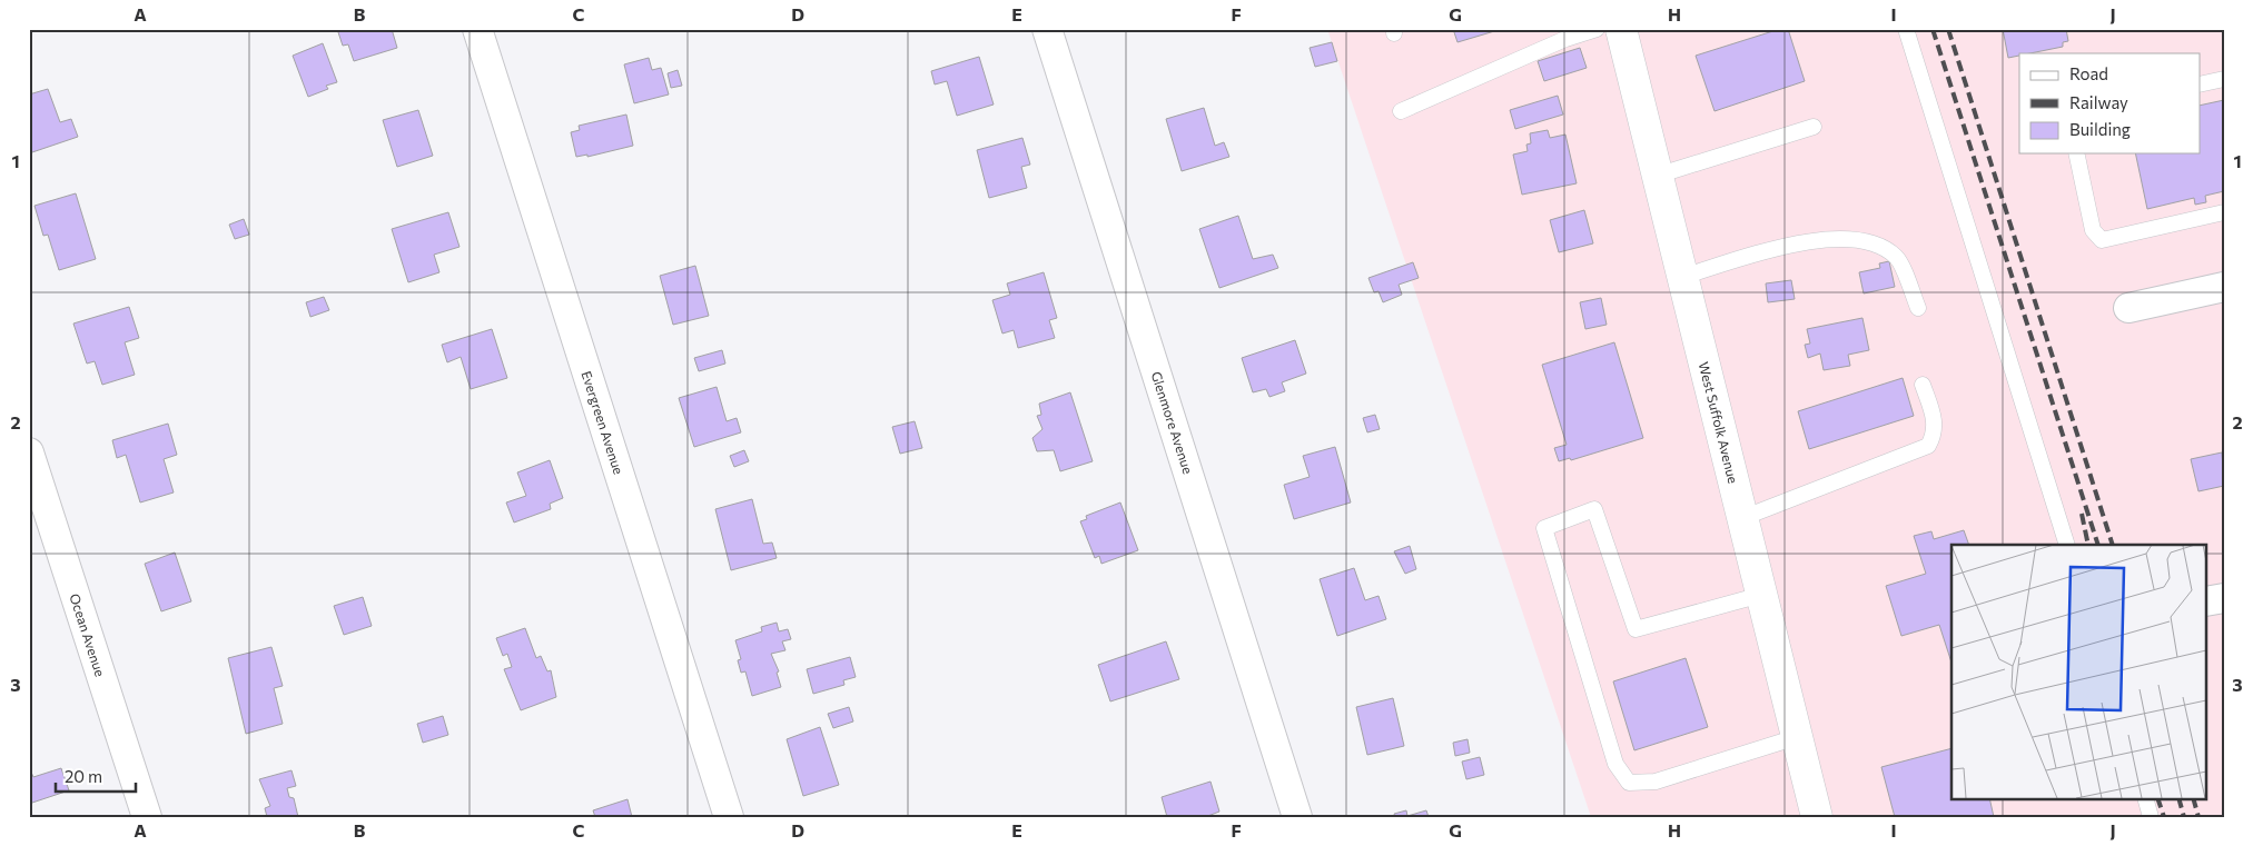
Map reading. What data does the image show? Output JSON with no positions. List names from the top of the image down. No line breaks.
{"streets":{"main road":["West Suffolk Avenue"],"street":["Evergreen Avenue","Glenmore Avenue","Ocean Avenue"]},"legend":["Road","Railway","Building"],"scale_bar":"20 m","grid":{"columns":["A","B","C","D","E","F","G","H","I","J"],"rows":["1","2","3"]}}
